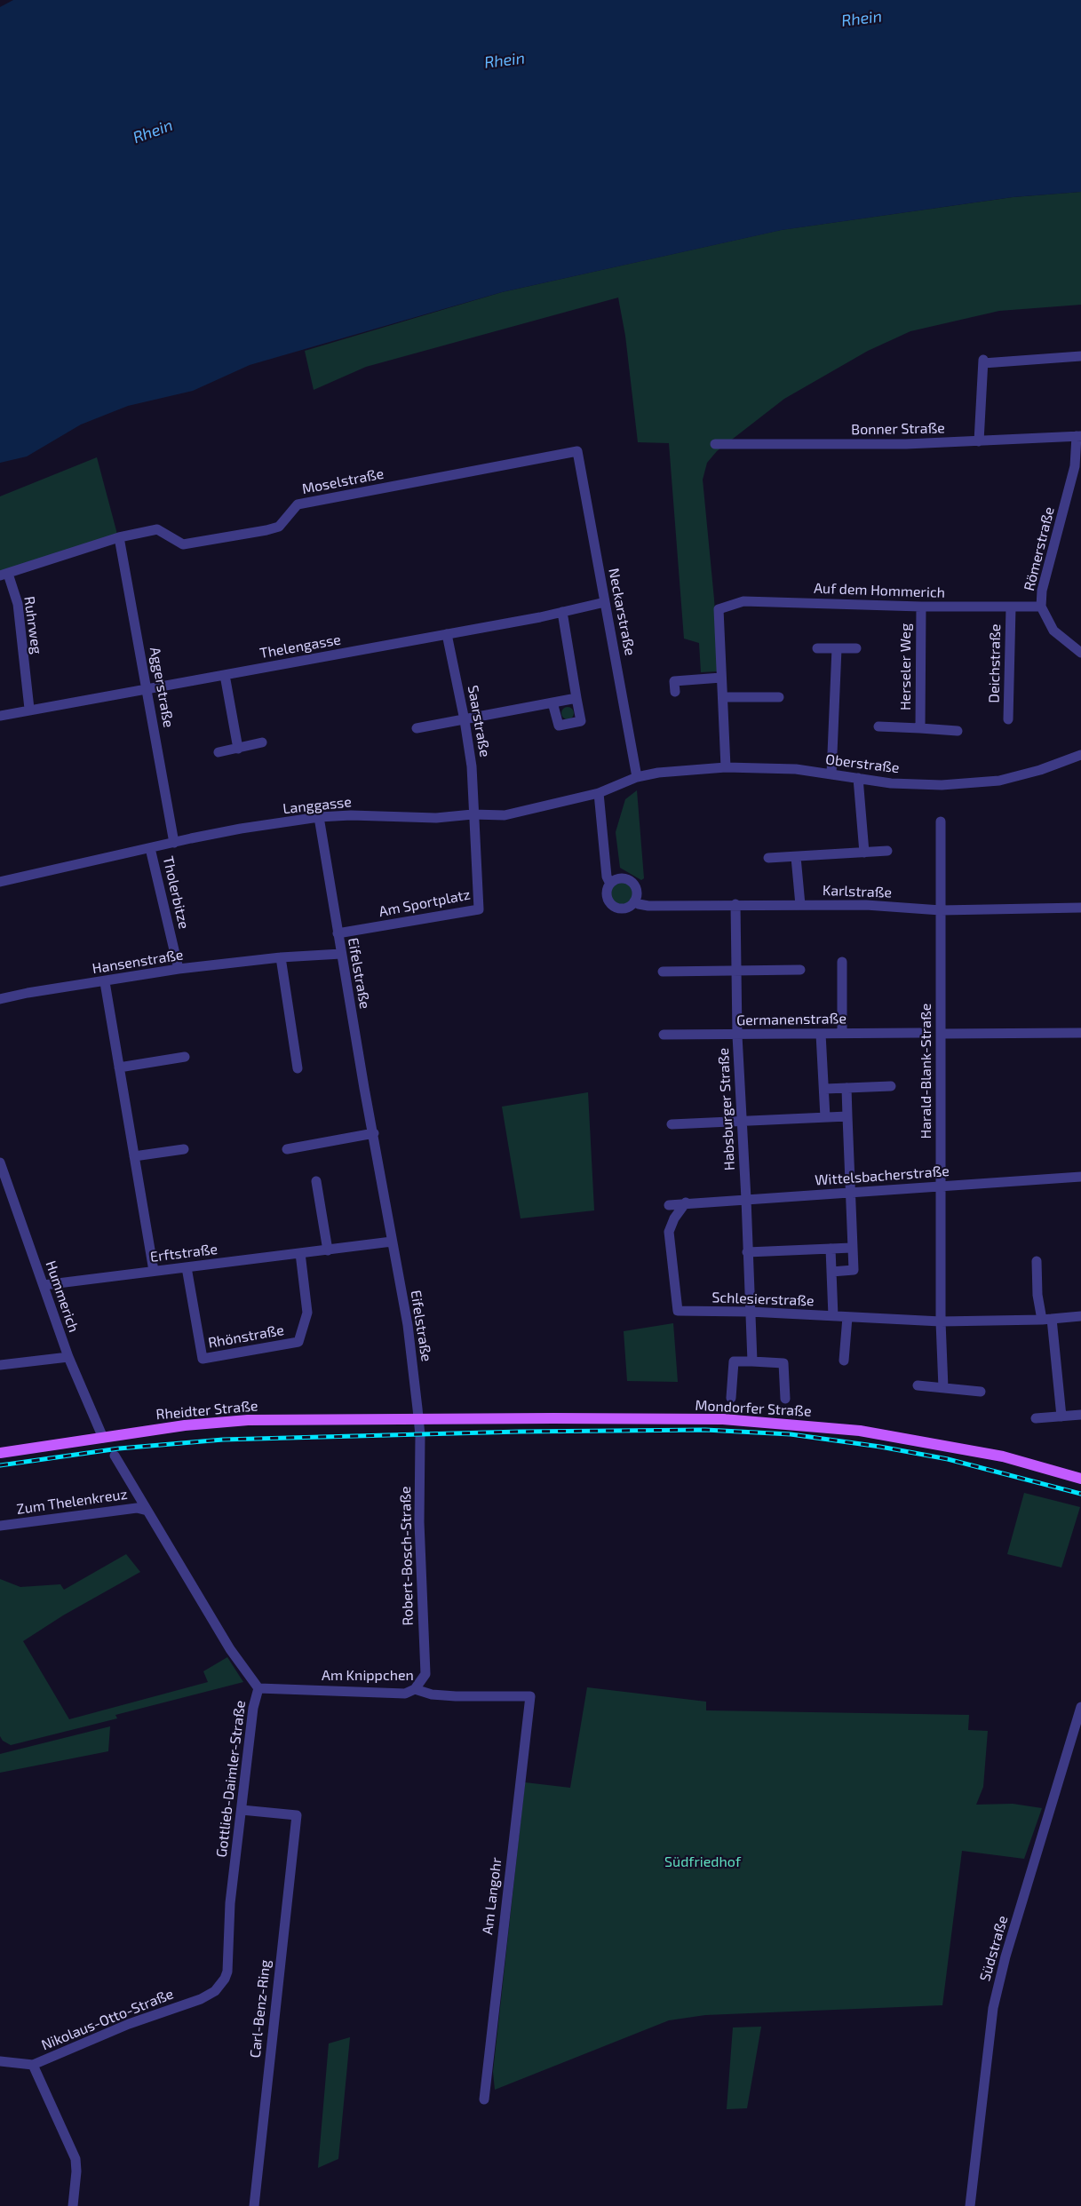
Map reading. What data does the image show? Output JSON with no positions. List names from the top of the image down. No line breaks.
{"streets":{"main road":["Mondorfer Straße","Rheidter Straße"],"street":["Bonner Straße","Moselstraße","Römerstraße","Auf dem Hommerich","Neckarstraße","Ruhrweg","Thelengasse","Deichstraße","Herseler Weg","Aggerstraße","Saarstraße","Oberstraße","Langgasse","Karlstraße","Tholerbitze","Am Sportplatz","Hansenstraße","Eifelstraße","Germanenstraße","Harald-Blank-Straße","Habsburger Straße","Wittelsbacherstraße","Erftstraße","Hummerich","Schlesierstraße","Rhönstraße","Zum Thelenkreuz","Robert-Bosch-Straße","Am Knippchen","Gottlieb-Daimler-Straße","Am Langohr","Südstraße","Carl-Benz-Ring","Nikolaus-Otto-Straße"]},"crossings":[["Bonner Straße","Römerstraße"],["Moselstraße","Neckarstraße"],["Moselstraße","Ruhrweg"],["Moselstraße","Aggerstraße"],["Römerstraße","Auf dem Hommerich"],["Auf dem Hommerich","Deichstraße"],["Auf dem Hommerich","Herseler Weg"],["Neckarstraße","Thelengasse"],["Neckarstraße","Oberstraße"],["Neckarstraße","Langgasse"],["Ruhrweg","Thelengasse"],["Thelengasse","Aggerstraße"],["Thelengasse","Saarstraße"],["Aggerstraße","Langgasse"],["Saarstraße","Langgasse"],["Saarstraße","Am Sportplatz"],["Oberstraße","Langgasse"],["Langgasse","Karlstraße"],["Langgasse","Tholerbitze"],["Langgasse","Am Sportplatz"],["Langgasse","Eifelstraße"],["Karlstraße","Harald-Blank-Straße"],["Karlstraße","Habsburger Straße"],["Tholerbitze","Hansenstraße"],["Am Sportplatz","Eifelstraße"],["Hansenstraße","Eifelstraße"],["Eifelstraße","Erftstraße"],["Eifelstraße","Mondorfer Straße"],["Eifelstraße","Rheidter Straße"],["Eifelstraße","Robert-Bosch-Straße"],["Germanenstraße","Habsburger Straße"],["Harald-Blank-Straße","Wittelsbacherstraße"],["Harald-Blank-Straße","Schlesierstraße"],["Habsburger Straße","Wittelsbacherstraße"],["Habsburger Straße","Schlesierstraße"],["Wittelsbacherstraße","Schlesierstraße"],["Erftstraße","Hummerich"],["Erftstraße","Rhönstraße"],["Hummerich","Rheidter Straße"],["Mondorfer Straße","Rheidter Straße"],["Mondorfer Straße","Robert-Bosch-Straße"],["Rheidter Straße","Robert-Bosch-Straße"],["Zum Thelenkreuz","Gottlieb-Daimler-Straße"],["Robert-Bosch-Straße","Am Knippchen"],["Am Knippchen","Gottlieb-Daimler-Straße"],["Am Knippchen","Am Langohr"],["Gottlieb-Daimler-Straße","Carl-Benz-Ring"],["Gottlieb-Daimler-Straße","Nikolaus-Otto-Straße"]],"water":["Rhein"],"parks":["Südfriedhof"]}
